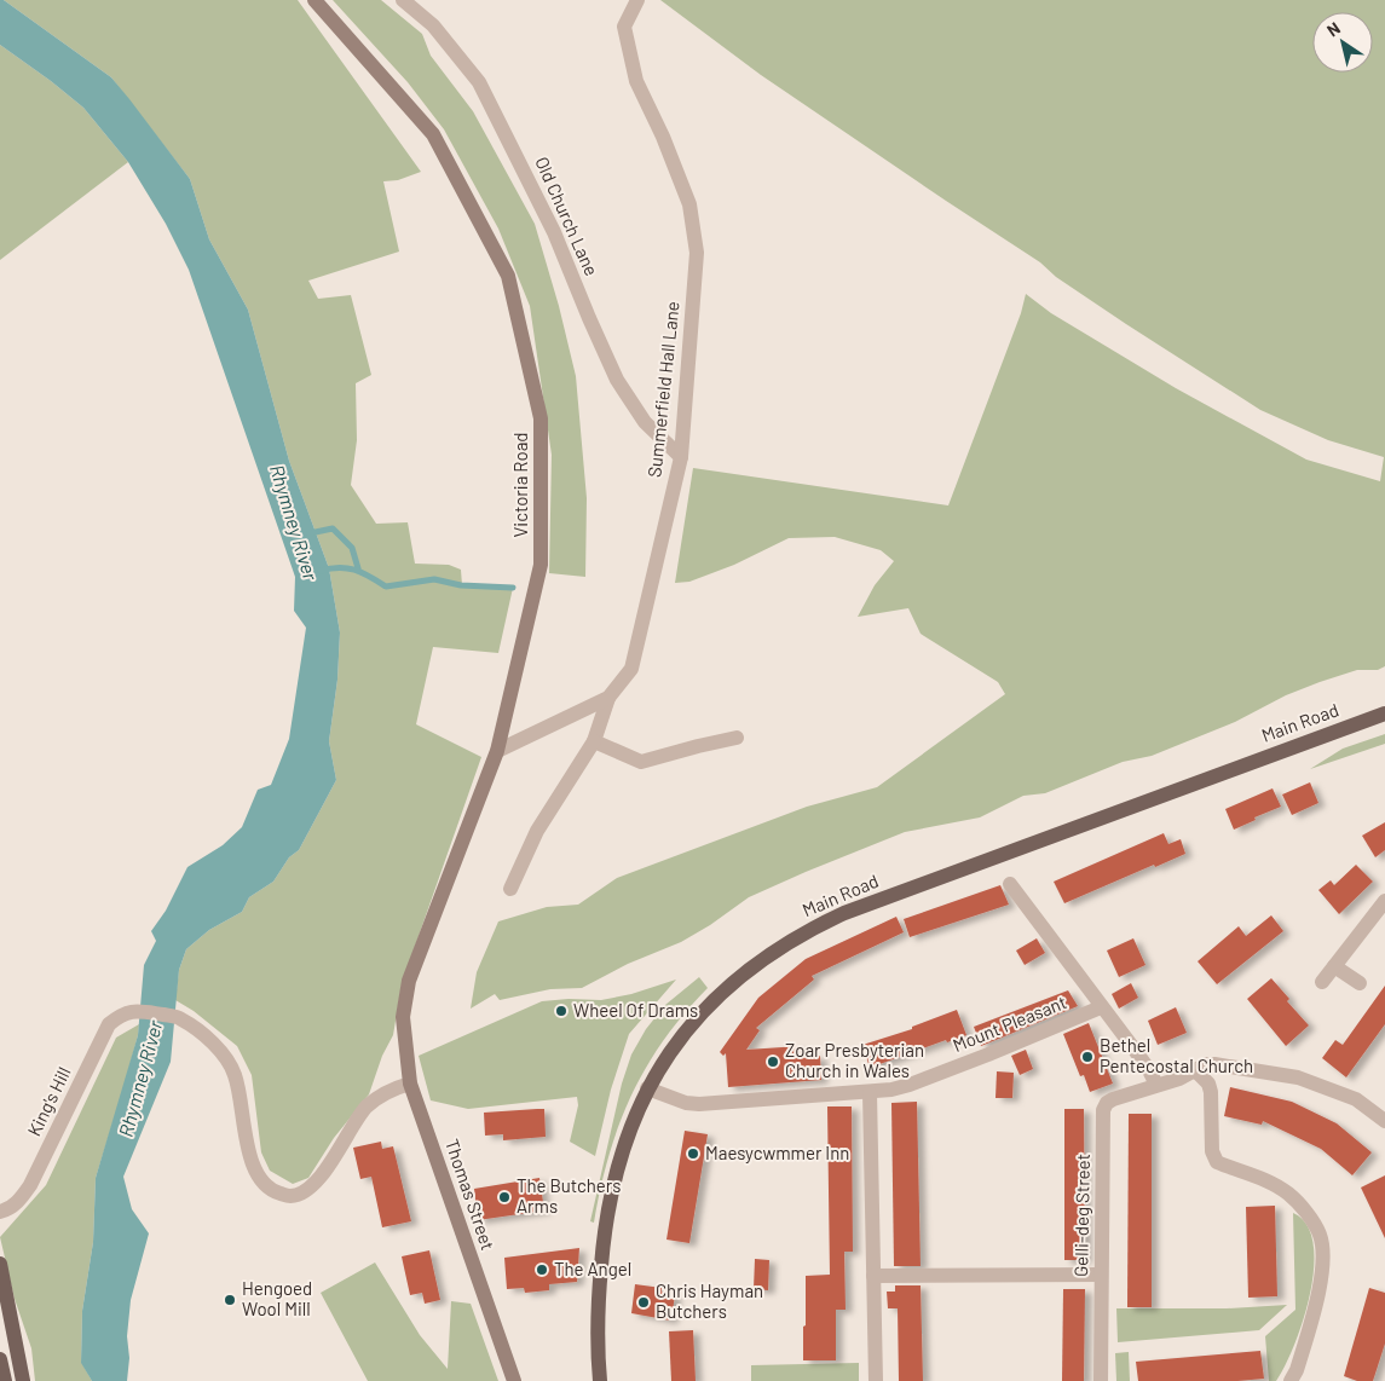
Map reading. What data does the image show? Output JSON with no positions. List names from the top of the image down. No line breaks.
{"streets":{"main road":["Victoria Road","Main Road","Thomas Street"],"street":["Old Church Lane","Summerfield Hall Lane","Mount Pleasant","King's Hill","Gelli-deg Street"]},"crossings":[["Old Church Lane","Summerfield Hall Lane"],["Summerfield Hall Lane","Victoria Road"],["Victoria Road","Thomas Street"],["Main Road","Mount Pleasant"],["Mount Pleasant","Gelli-deg Street"],["King's Hill","Thomas Street"]],"water":["Rhymney River"],"places":["Wheel Of Drams","Bethel Pentecostal Church","Zoar Presbyterian Church in Wales","Maesycwmmer Inn","The Butchers Arms","The Angel","Hengoed Wool Mill","Chris Hayman Butchers"],"north":"top left"}
